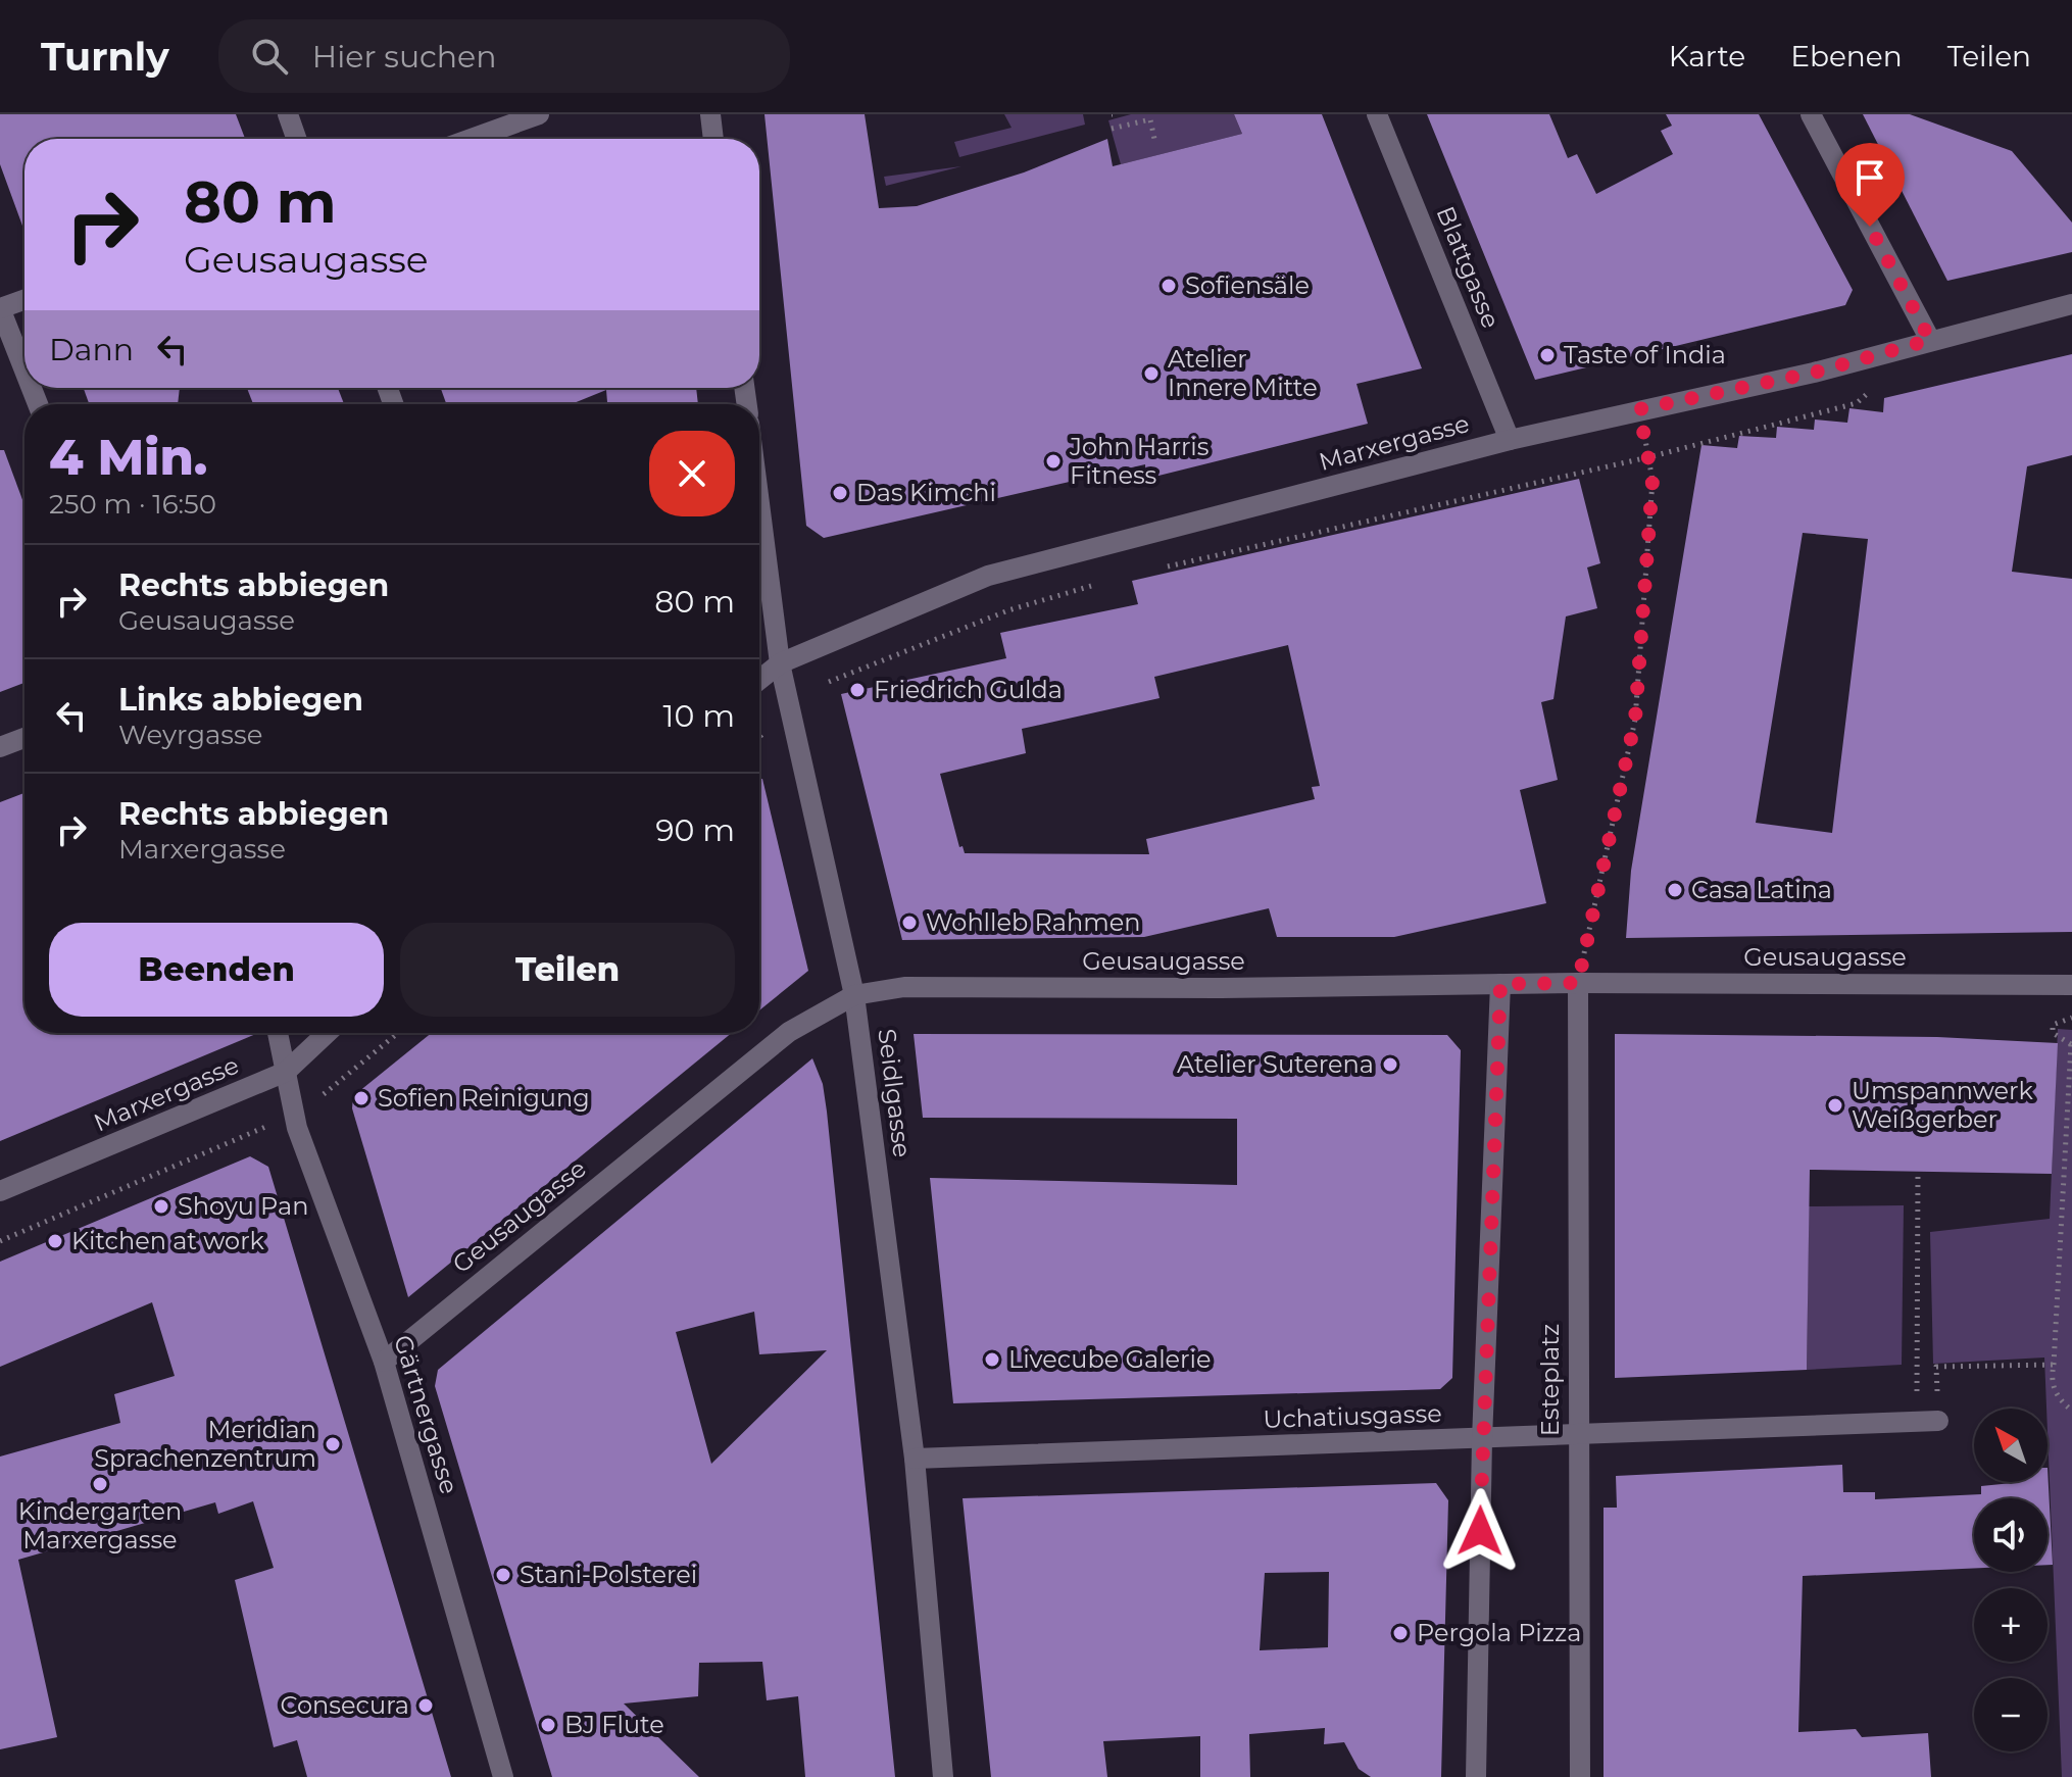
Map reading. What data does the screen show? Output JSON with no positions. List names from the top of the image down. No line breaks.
{"streets":{"street":["Blattgasse","Marxergasse","Geusaugasse","Seidlgasse","Esteplatz","Gärtnergasse","Uchatiusgasse"]},"crossings":[["Blattgasse","Marxergasse"],["Marxergasse","Seidlgasse"],["Marxergasse","Gärtnergasse"],["Geusaugasse","Seidlgasse"],["Geusaugasse","Esteplatz"],["Geusaugasse","Gärtnergasse"],["Seidlgasse","Uchatiusgasse"],["Esteplatz","Uchatiusgasse"]],"places":["Sofiensäle","Taste of India","Atelier Innere Mitte","John Harris Fitness","Das Kimchi","Friedrich Gulda","Casa Latina","Wohlleb Rahmen","Atelier Suterena","Sofien Reinigung","Umspannwerk Weißgerber","Shoyu Pan","Kitchen at work","Livecube Galerie","Meridian Sprachenzentrum","Kindergarten Marxergasse","Stani-Polsterei","Pergola Pizza","Consecura","BJ Flute"],"north":"top left","page":{"header":"Turnly","search":"Hier suchen","nav":["Karte","Ebenen","Teilen"],"turn":["80 m","Geusaugasse"],"then":"Dann","heading":["4 Min.","250 m · 16:50"],"list":[{"name":"Rechts abbiegen","note":"Geusaugasse","value":"80 m"},{"name":"Links abbiegen","note":"Weyrgasse","value":"10 m"},{"name":"Rechts abbiegen","note":"Marxergasse","value":"90 m"}],"buttons":["Beenden","Teilen"],"map_buttons":["+","−"]}}
